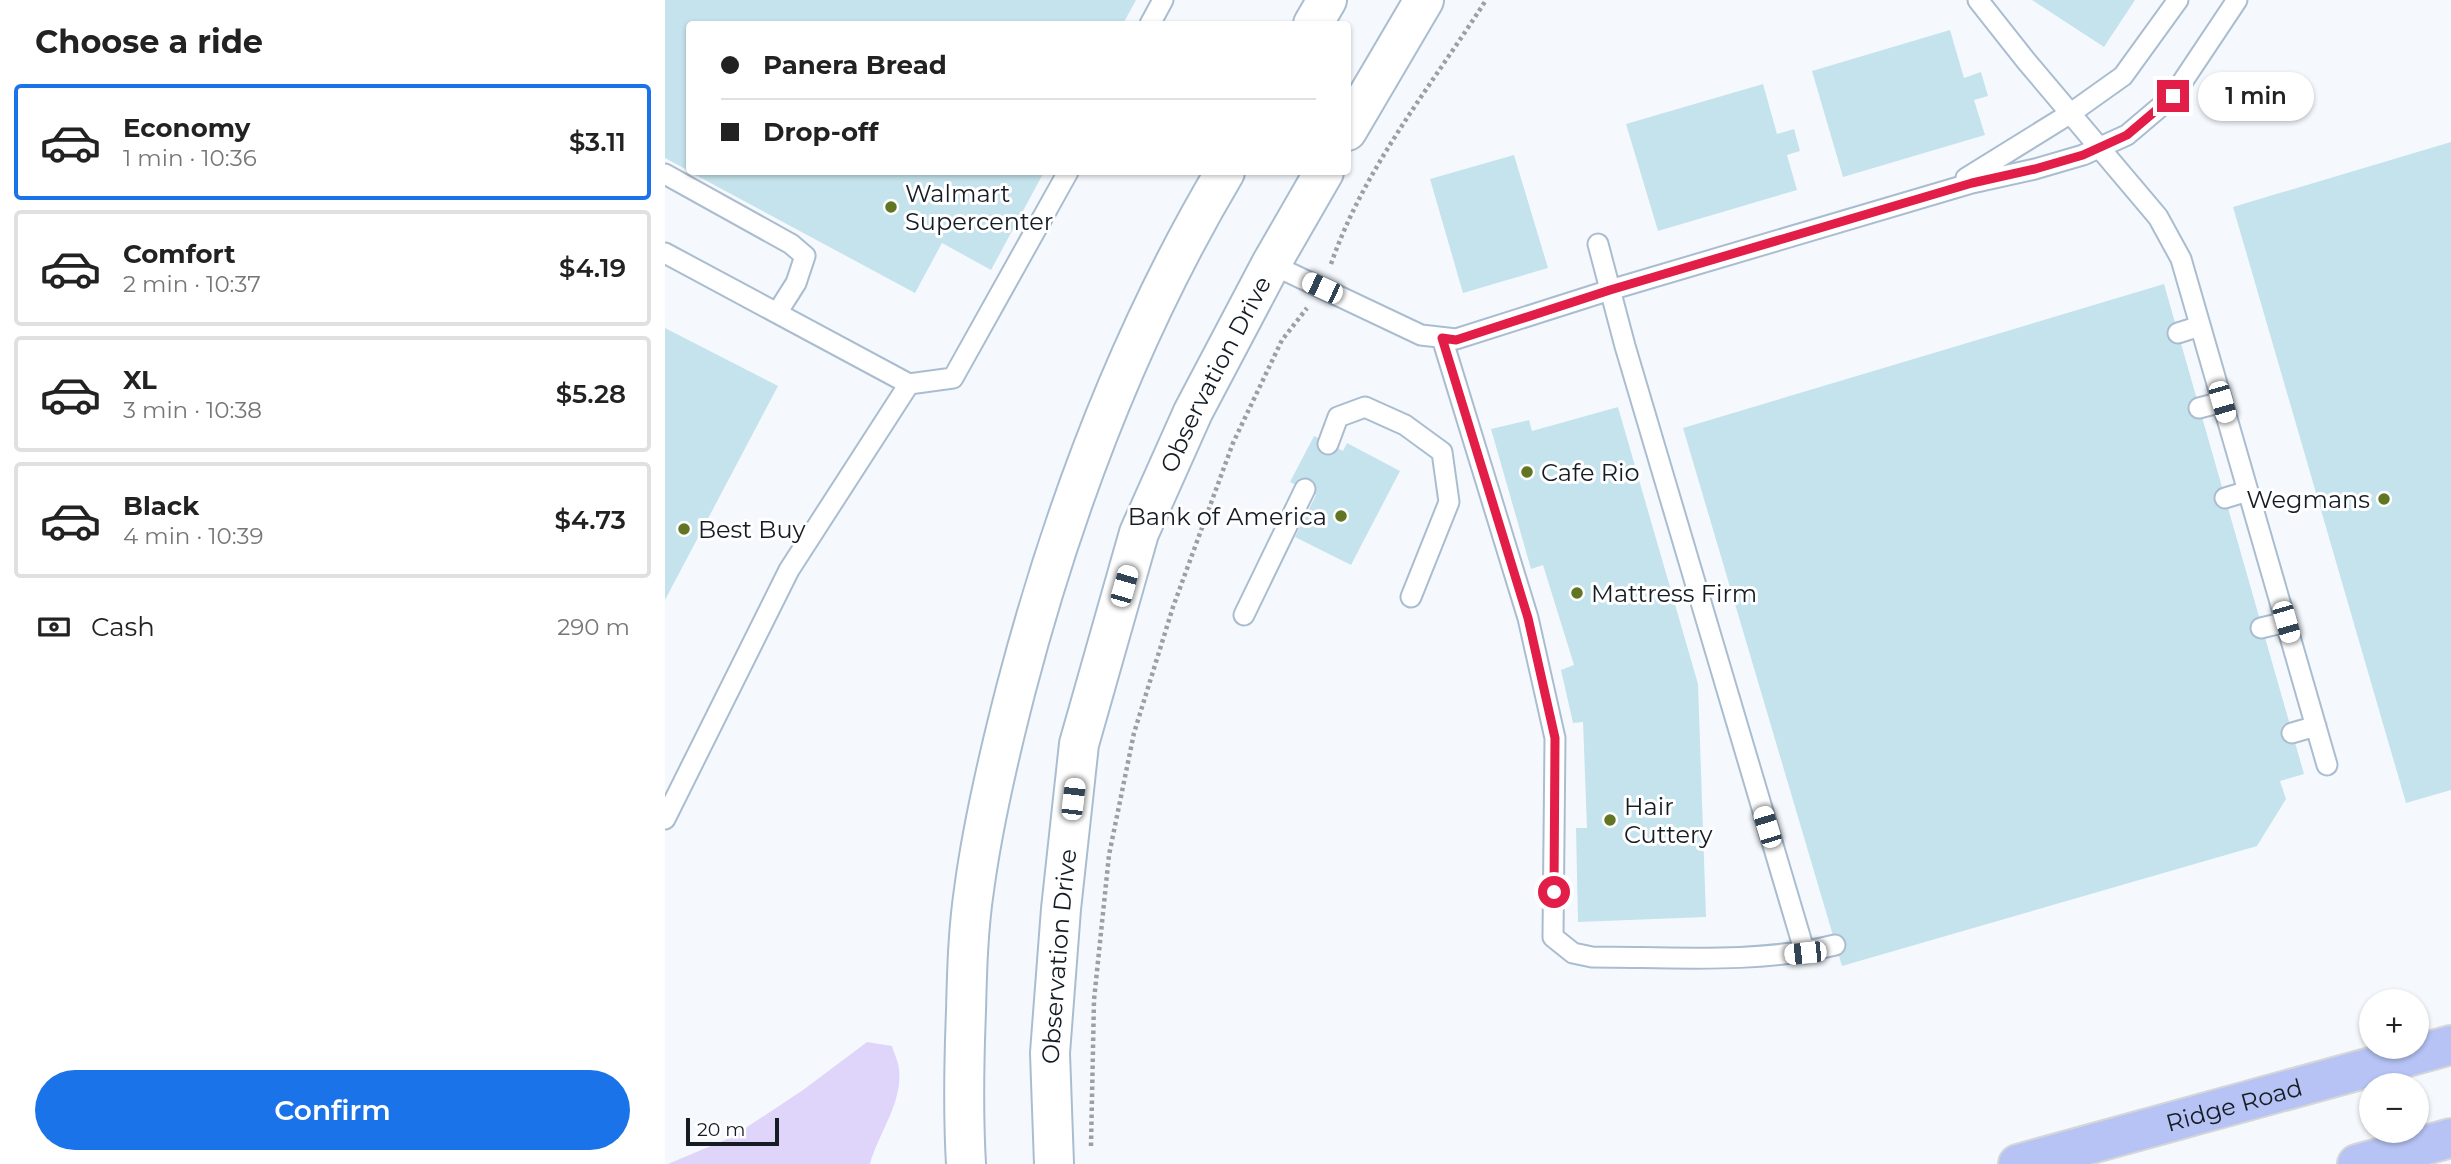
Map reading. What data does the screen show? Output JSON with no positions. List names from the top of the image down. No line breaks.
{"streets":{"highway":["Ridge Road"],"street":["Observation Drive"]},"places":["Walmart Supercenter","Cafe Rio","Wegmans","Bank of America","Best Buy","Mattress Firm","Hair Cuttery"],"scale_bar":"20 m","page":{"heading":"Choose a ride","banner":["Panera Bread","Drop-off"],"bubble":"1 min","list":[{"name":"Economy","note":"1 min · 10:36","value":"$3.11"},{"name":"Comfort","note":"2 min · 10:37","value":"$4.19"},{"name":"XL","note":"3 min · 10:38","value":"$5.28"},{"name":"Black","note":"4 min · 10:39","value":"$4.73"}],"pay":["Cash","290 m"],"map_buttons":["+","−"],"buttons":"Confirm","scale":"20 m"}}
